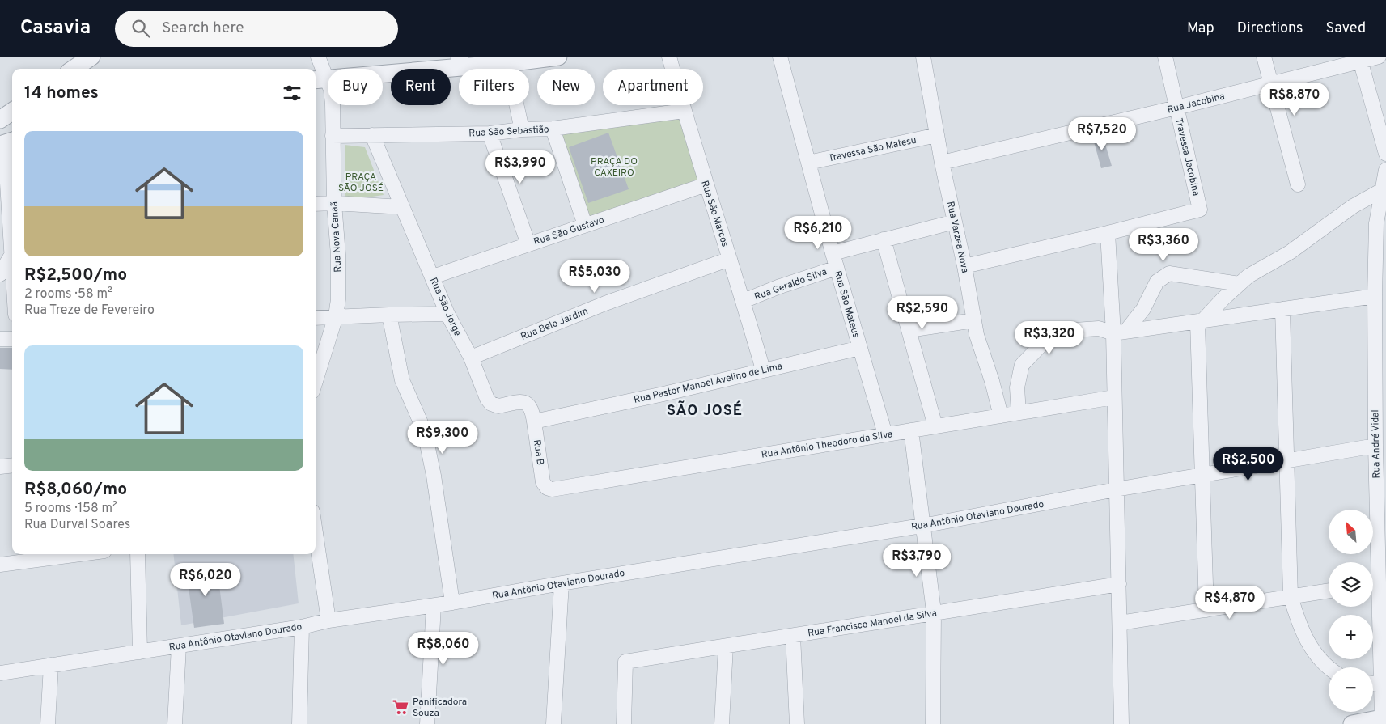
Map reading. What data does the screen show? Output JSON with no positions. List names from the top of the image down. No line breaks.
{"streets":{"street":["Rua Jacobina","Rua São Sebastião","Travessa São Matesu","Travessa Jacobina","Rua São Marcos","Rua São Gustavo","Rua Nova Canaã","Rua Varzea Nova","Rua Geraldo Silva","Rua São Mateus","Rua São Jorge","Rua Belo Jardim","Rua Pastor Manoel Avelino de Lima","Rua Antônio Theodoro da Silva","Rua André Vidal","Rua B","Rua Antônio Otaviano Dourado","Rua Francisco Manoel da Silva"]},"crossings":[["Rua Jacobina","Travessa Jacobina"],["Rua Jacobina","Rua Varzea Nova"],["Rua São Sebastião","Rua São Marcos"],["Rua São Sebastião","Rua Nova Canaã"],["Rua São Sebastião","Rua São Jorge"],["Travessa São Matesu","Rua Varzea Nova"],["Travessa São Matesu","Rua São Mateus"],["Rua São Marcos","Rua São Gustavo"],["Rua São Marcos","Rua Geraldo Silva"],["Rua São Marcos","Rua Belo Jardim"],["Rua São Marcos","Rua Pastor Manoel Avelino de Lima"],["Rua São Gustavo","Rua São Jorge"],["Rua Varzea Nova","Rua Antônio Theodoro da Silva"],["Rua Geraldo Silva","Rua São Mateus"],["Rua São Mateus","Rua Pastor Manoel Avelino de Lima"],["Rua São Mateus","Rua Antônio Theodoro da Silva"],["Rua São Jorge","Rua Belo Jardim"],["Rua São Jorge","Rua Pastor Manoel Avelino de Lima"],["Rua São Jorge","Rua B"],["Rua Pastor Manoel Avelino de Lima","Rua B"],["Rua Antônio Theodoro da Silva","Rua B"],["Rua André Vidal","Rua Antônio Otaviano Dourado"]],"districts":["SÃO JOSÉ"],"parks":["PRAÇA DO CAXEIRO","PRAÇA SÃO JOSÉ"],"places":{"supermarket":["Panificadora Souza"]},"north":"top left","page":{"header":"Casavia","search":"Search here","nav":["Map","Directions","Saved"],"chip":["Buy","Rent","Filters","New","Apartment"],"heading":"14 homes","price":["R$8,870","R$7,520","R$3,990","R$6,210","R$3,360","R$5,030","R$2,590","R$3,320","R$9,300","R$2,500","R$3,790","R$6,020","R$4,870","R$8,060"],"list":[{"name":"R$2,500/mo","note":"2 rooms · 58 m² · Rua Treze de Fevereiro"},{"name":"R$8,060/mo","note":"5 rooms · 158 m² · Rua Durval Soares"}],"map_buttons":["+","−"]}}
